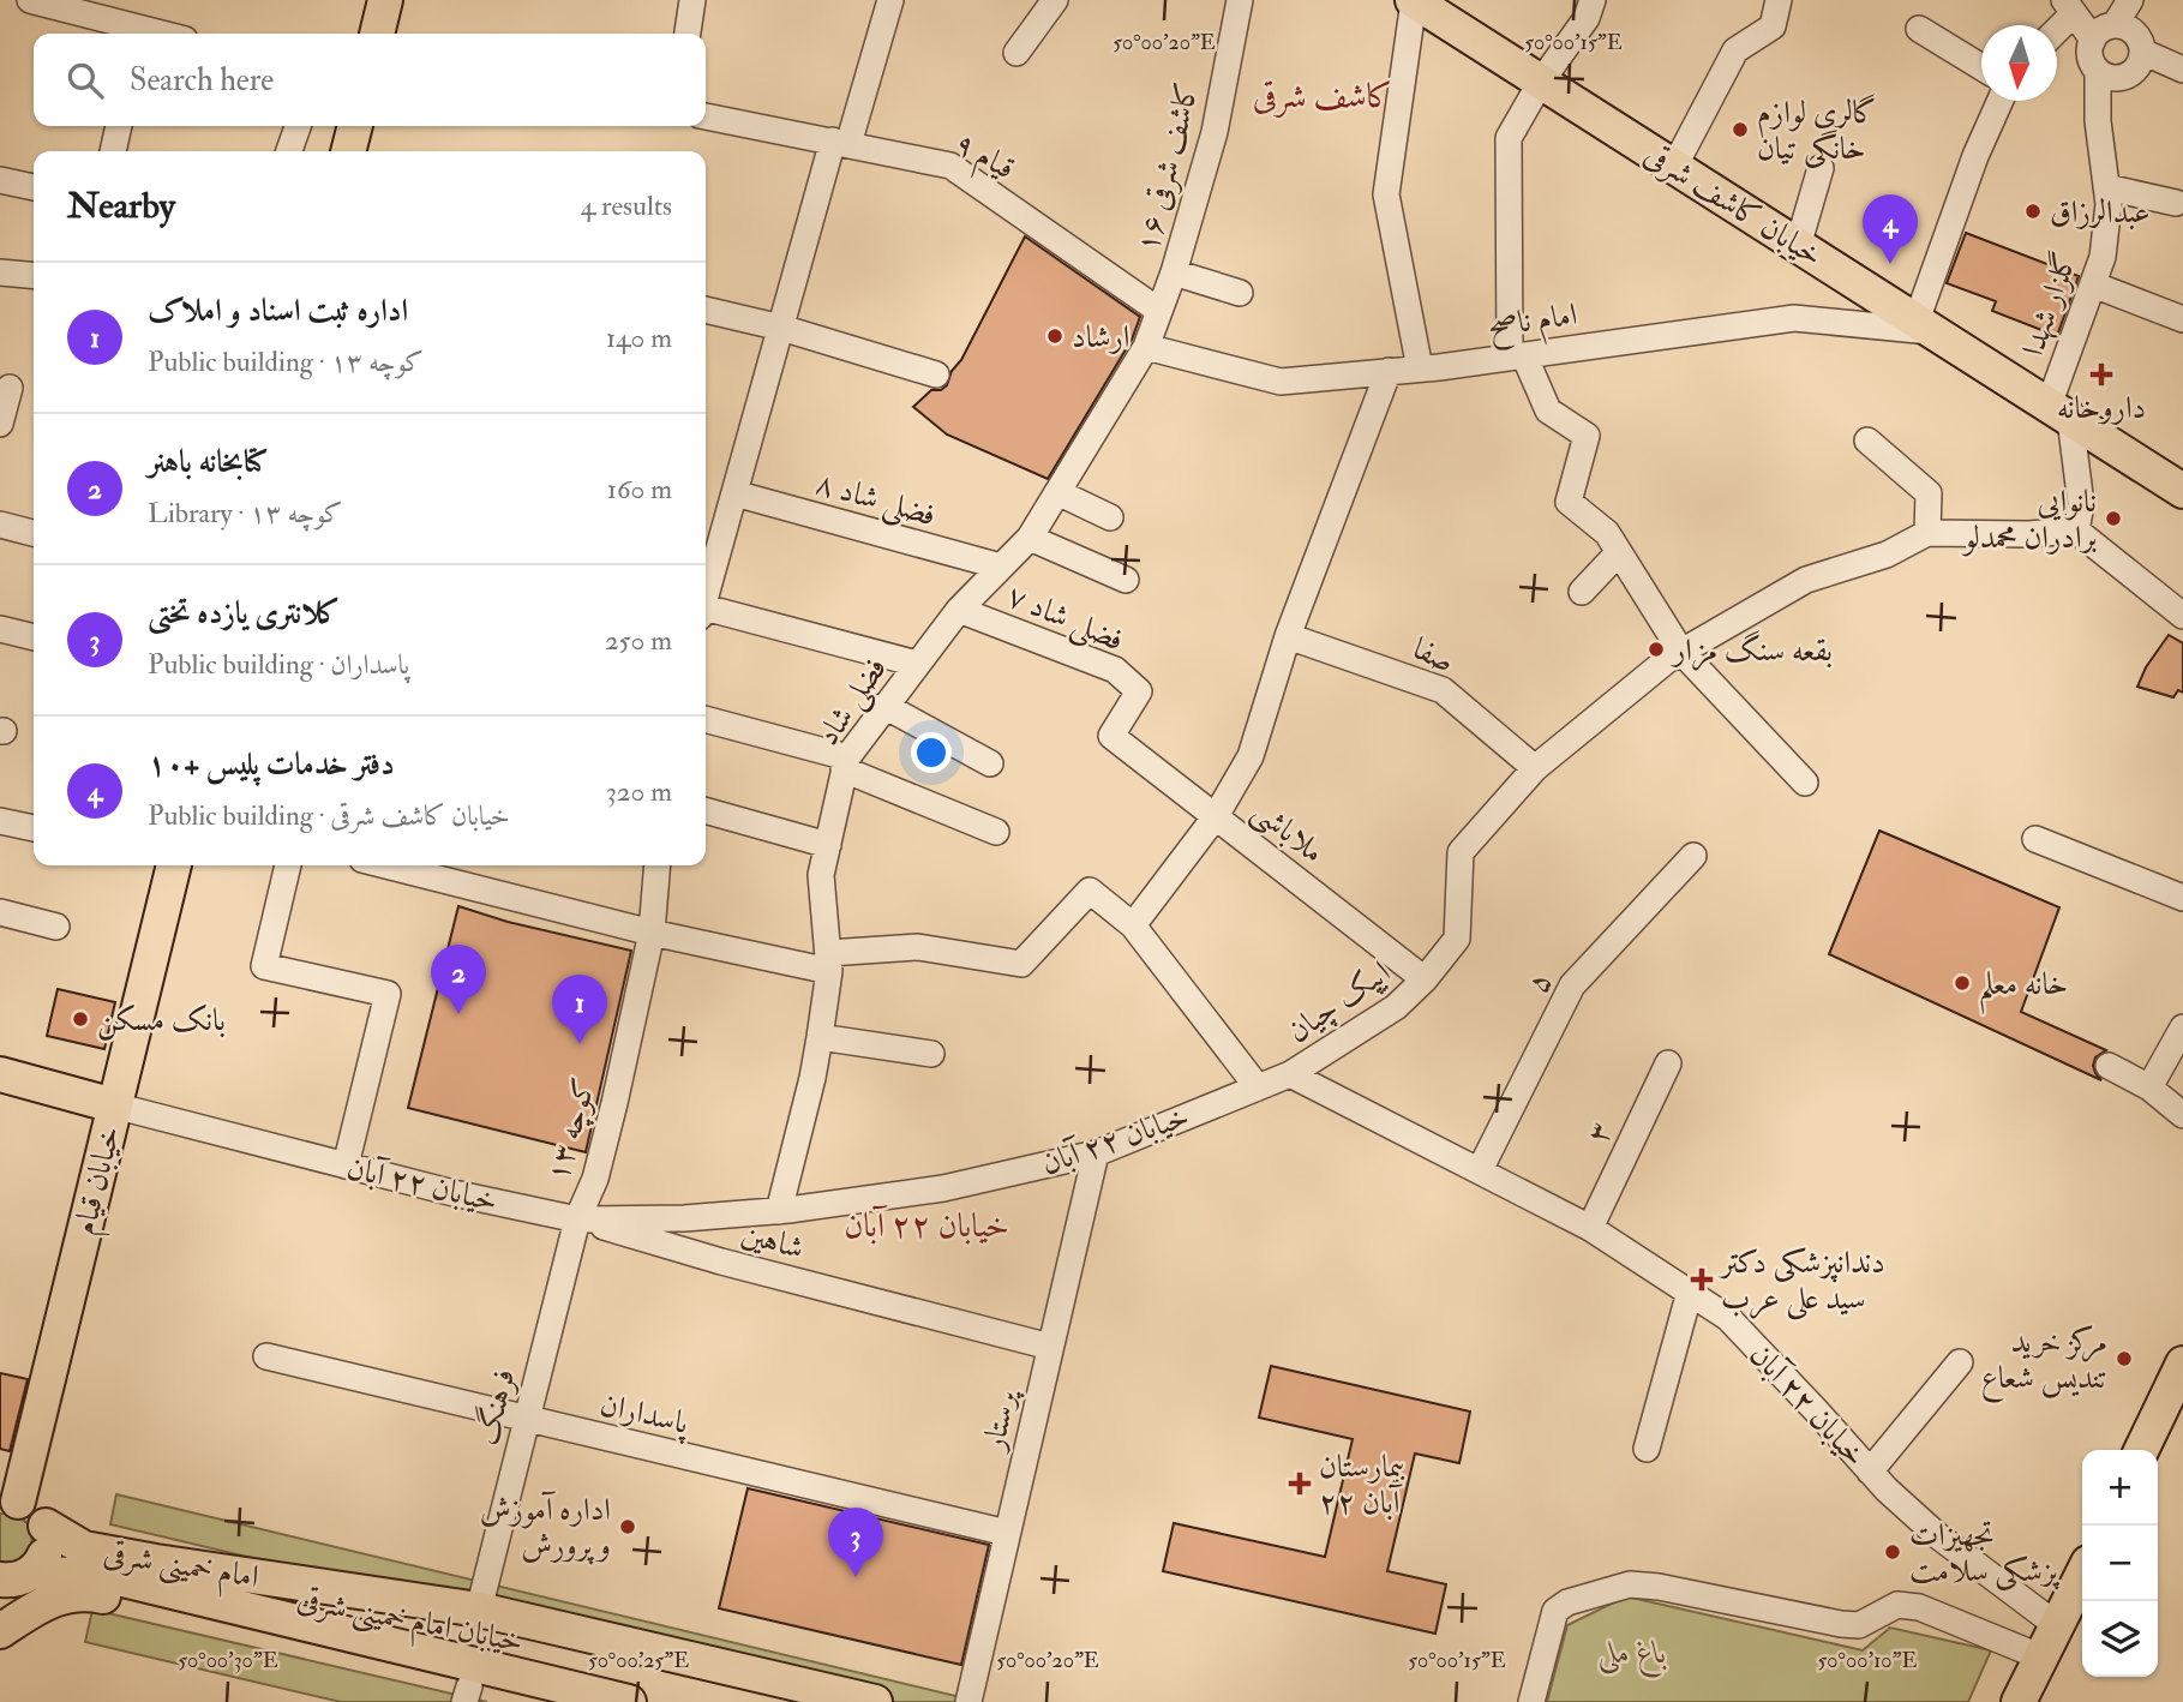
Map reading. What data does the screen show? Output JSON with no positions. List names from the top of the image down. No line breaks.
{"streets":{"main road":["خیابان کاشف شرقی","خیابان ۲۲ آبان","خیابان قیام","امام خمینی شرقی","خیابان امام خمینی شرقی"],"street":["قیام ۹","کاشف شرقی ۱۶","گلزار شهدا","امام ناصح","فضلی شاد ۸","فضلی شاد ۷","صفا","فضلی شاد","ملاباشی","۵","ایپک چیان","کوچه ۱۳","۳","شاهین","فرهنگ","پاسداران","پرستار"]},"crossings":[["قیام ۹","کاشف شرقی ۱۶"],["کاشف شرقی ۱۶","امام ناصح"],["کاشف شرقی ۱۶","فضلی شاد"],["خیابان کاشف شرقی","گلزار شهدا"],["خیابان کاشف شرقی","امام ناصح"],["امام ناصح","فضلی شاد"],["فضلی شاد ۸","فضلی شاد"],["فضلی شاد ۷","فضلی شاد"],["فضلی شاد ۷","ملاباشی"],["صفا","ایپک چیان"],["فضلی شاد","خیابان ۲۲ آبان"],["ملاباشی","ایپک چیان"],["۵","خیابان ۲۲ آبان"],["ایپک چیان","خیابان ۲۲ آبان"],["کوچه ۱۳","خیابان ۲۲ آبان"],["کوچه ۱۳","شاهین"],["کوچه ۱۳","فرهنگ"],["۳","خیابان ۲۲ آبان"],["خیابان ۲۲ آبان","خیابان قیام"],["خیابان ۲۲ آبان","شاهین"],["خیابان ۲۲ آبان","فرهنگ"],["خیابان ۲۲ آبان","پرستار"],["خیابان قیام","خیابان امام خمینی شرقی"],["شاهین","فرهنگ"],["شاهین","پرستار"],["فرهنگ","پاسداران"],["فرهنگ","امام خمینی شرقی"],["پاسداران","پرستار"],["امام خمینی شرقی","خیابان امام خمینی شرقی"]],"districts":["کاشف شرقی","خیابان ۲۲ آبان"],"parks":["باغ ملی"],"places":{"other":["گالری لوازم خانگی تیان","عبدالرزاق","ارشاد","نانوایی برادران محمدلو","بقعه سنگ مزار","خانه معلم","بانک مسکن","مرکز خرید تندیس شعاع","اداره آموزش و پرورش","تجهیزات پزشکی سلامت"],"health":["داروخانه","دندانپزشکی دکتر سید علی عرب","بیمارستان ۲۲ آبان"]},"north":"bottom","page":{"search":"Search here","heading":["Nearby","4 results"],"pins":["4","2","1","3"],"list":[{"mark":"1","name":"اداره ثبت اسناد و املاک","note":"Public building · کوچه ۱۳","value":"140 m"},{"mark":"2","name":"کتابخانه باهنر","note":"Library · کوچه ۱۳","value":"160 m"},{"mark":"3","name":"کلانتری یازده تختی","note":"Public building · پاسداران","value":"250 m"},{"mark":"4","name":"دفتر خدمات پلیس +۱۰","note":"Public building · خیابان کاشف شرقی","value":"320 m"}],"map_buttons":["+","−"]},"coordinates":["50°00'20\"E","50°00'15\"E","50°00'30\"E","50°00'25\"E","50°00'10\"E"]}
